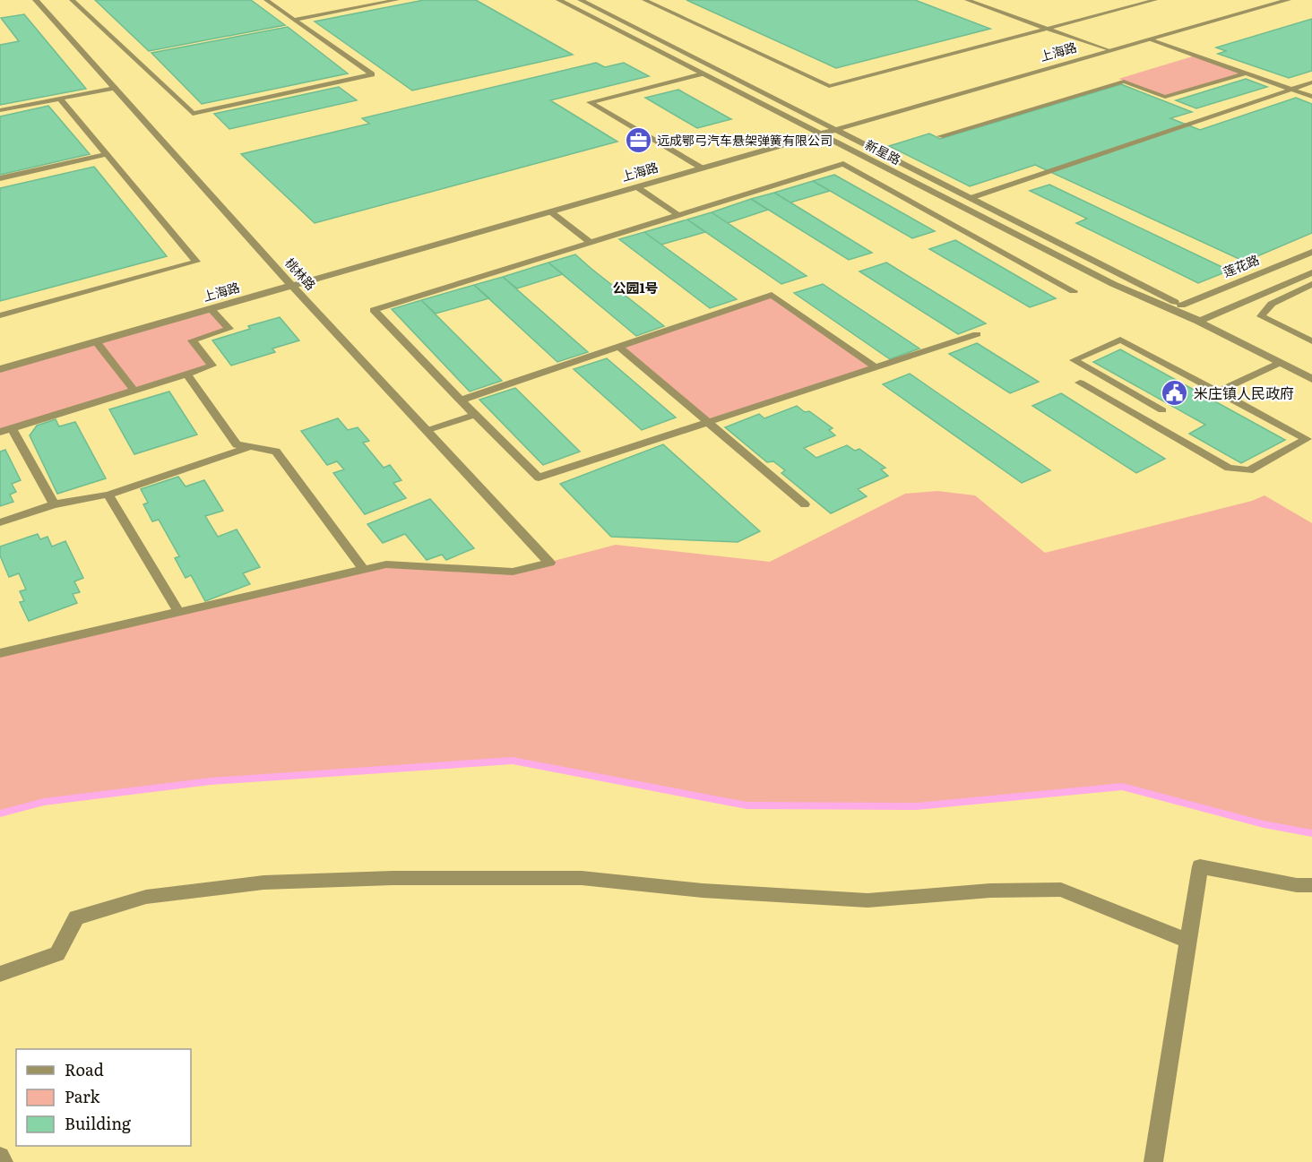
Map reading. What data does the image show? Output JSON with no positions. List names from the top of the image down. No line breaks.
{"streets":{"street":["上海路","新星路","莲花路","桃林路"]},"crossings":[["上海路","新星路"],["上海路","桃林路"],["新星路","莲花路"]],"districts":["公园1号"],"places":{"office":["远成鄂弓汽车悬架弹簧有限公司"],"public building":["米庄镇人民政府"]},"legend":["Road","Park","Building"]}
